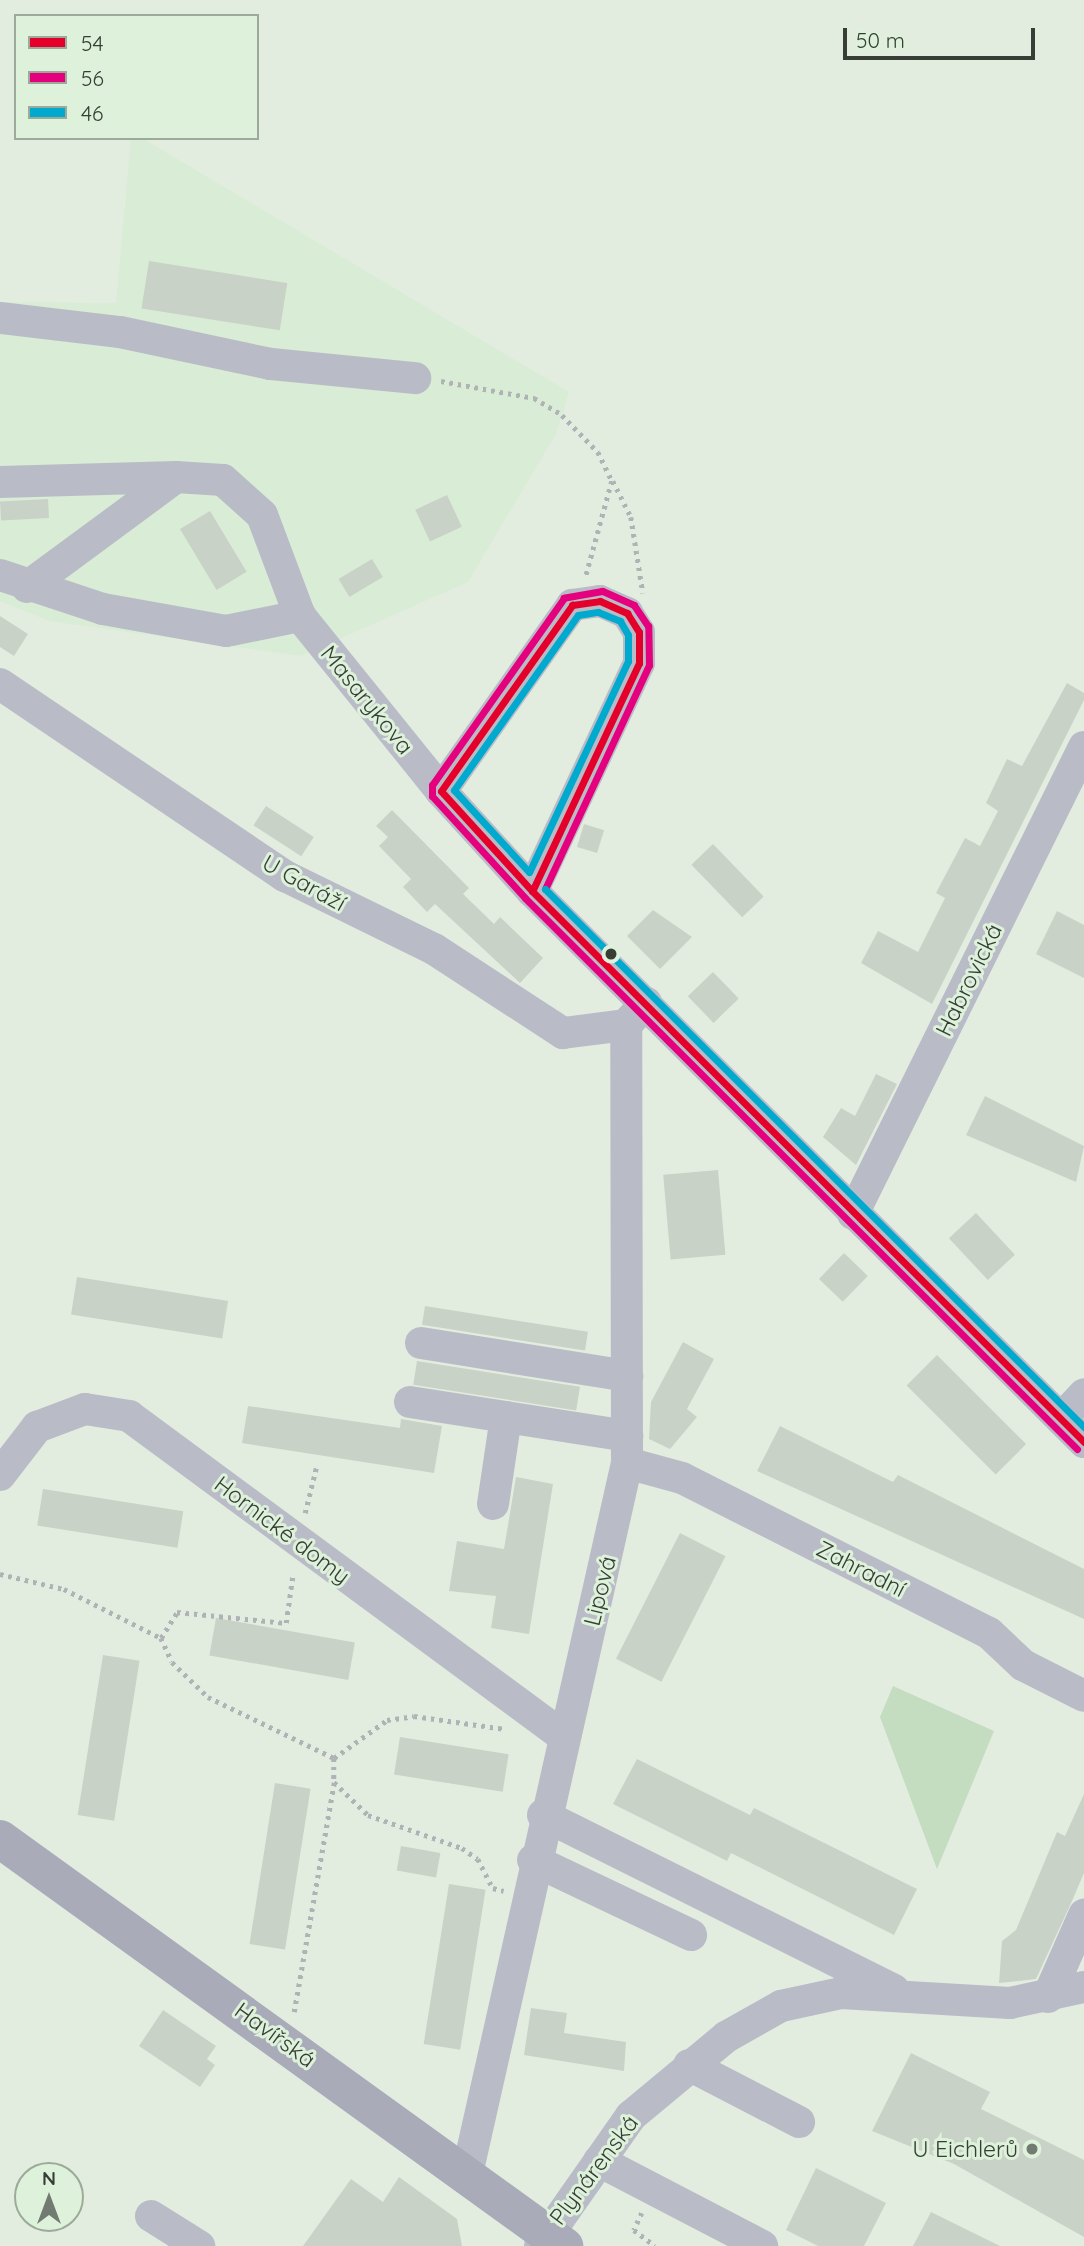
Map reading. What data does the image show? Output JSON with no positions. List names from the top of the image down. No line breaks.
{"streets":{"main road":["Havířská"],"street":["Masarykova","U Garáží","Habrovická","Hornické domy","Zahradní","Lipová","Plynárenská"]},"crossings":[["Masarykova","U Garáží"],["Masarykova","Habrovická"],["Masarykova","Lipová"],["U Garáží","Lipová"],["Hornické domy","Lipová"],["Zahradní","Lipová"],["Lipová","Havířská"],["Lipová","Plynárenská"],["Havířská","Plynárenská"]],"places":["U Eichlerů"],"lines":["transit line 56","transit line 54","transit line 46"],"legend":["54","56","46"],"scale_bar":"50 m","north":"top"}
